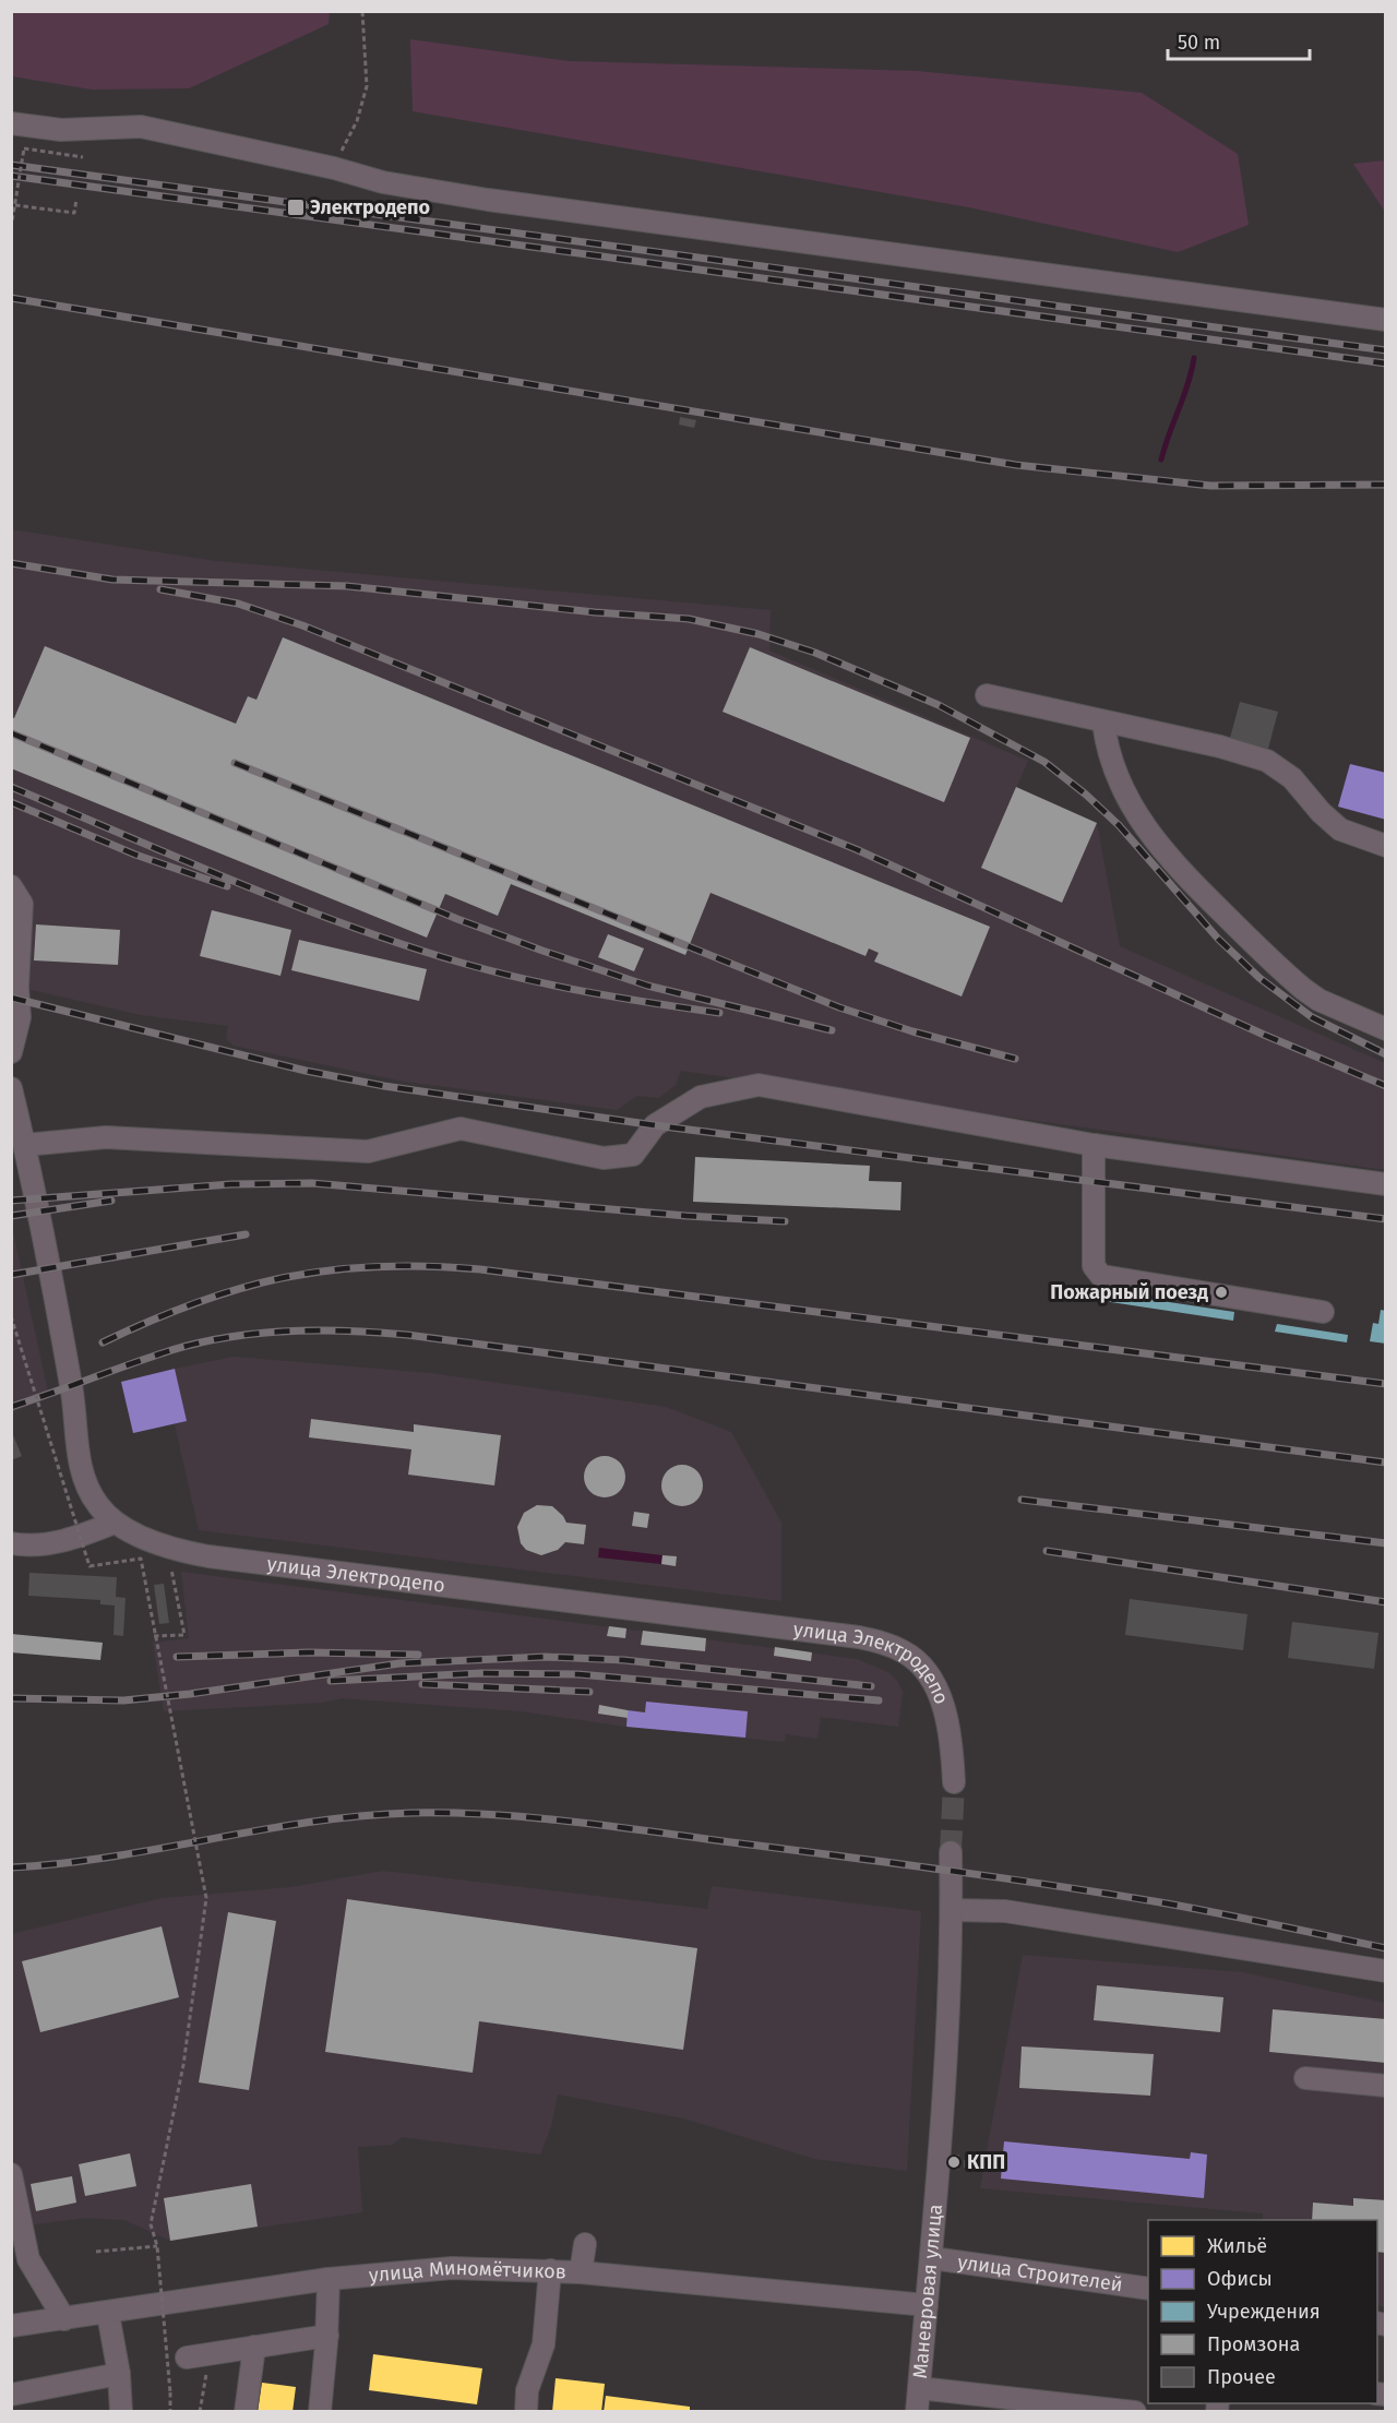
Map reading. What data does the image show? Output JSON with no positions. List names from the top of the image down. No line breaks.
{"streets":{"street":["улица Электродепо","улица Строителей","улица Миномётчиков","Маневровая улица"]},"crossings":[["улица Строителей","Маневровая улица"],["улица Миномётчиков","Маневровая улица"]],"places":{"transit":["Электродепо"],"other":["Пожарный поезд","КПП"]},"legend":["Жильё","Офисы","Учреждения","Промзона","Прочее"],"scale_bar":"50 m"}
